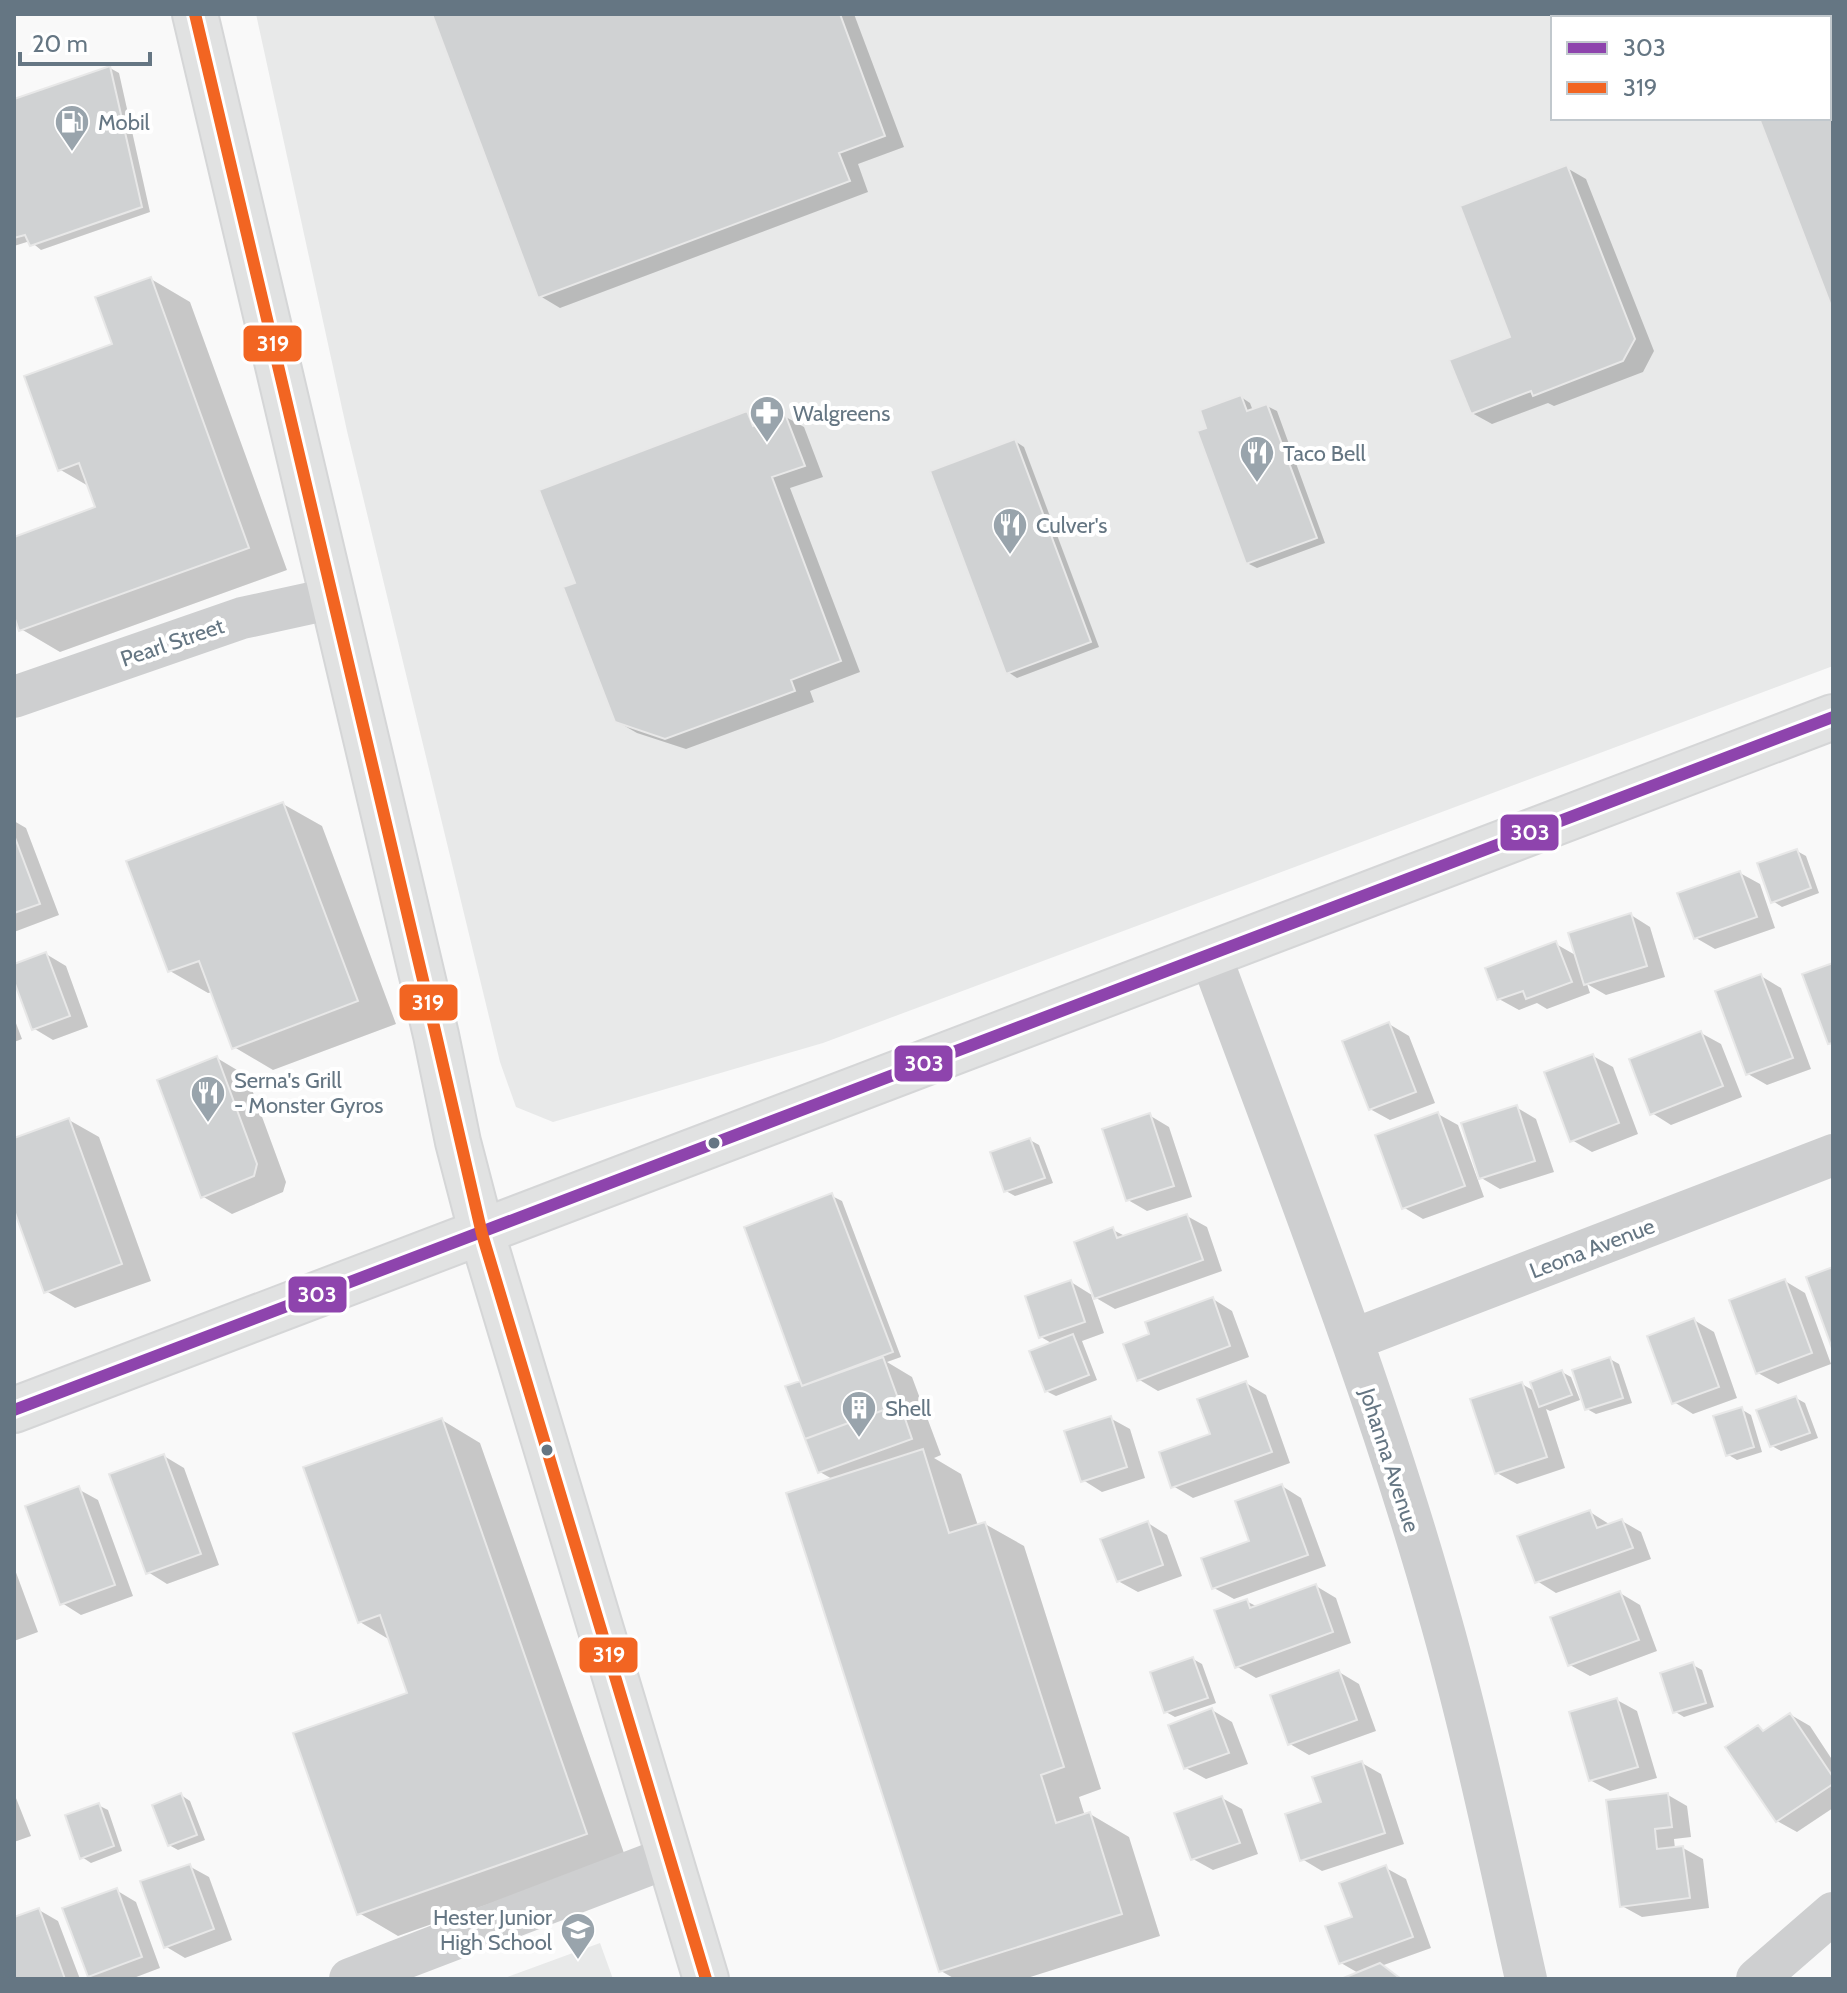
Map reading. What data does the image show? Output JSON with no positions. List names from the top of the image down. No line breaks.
{"streets":{"street":["Pearl Street","Leona Avenue","Johanna Avenue"]},"crossings":[["Leona Avenue","Johanna Avenue"]],"places":{"fuel station":["Mobil"],"pharmacy":["Walgreens"],"restaurant":["Taco Bell","Culver's","Serna's Grill - Monster Gyros"],"building":["Shell"],"school or university":["Hester Junior High School"]},"lines":["transit line 319","transit line 303"],"legend":["303","319"],"scale_bar":"20 m"}
